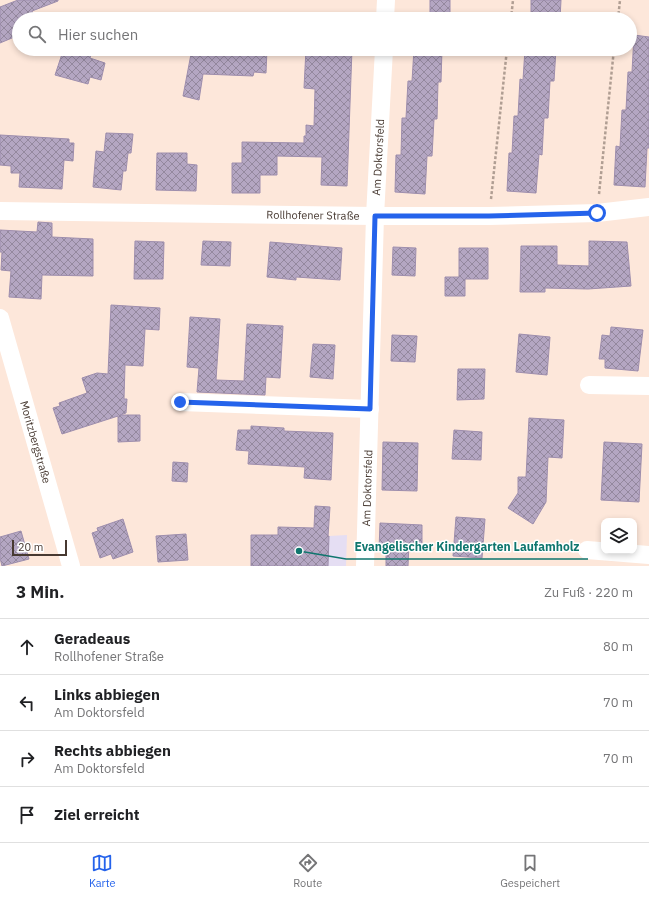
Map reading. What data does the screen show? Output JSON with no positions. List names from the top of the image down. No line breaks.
{"streets":{"street":["Am Doktorsfeld","Rollhofener Straße","Moritzbergstraße"]},"crossings":[["Am Doktorsfeld","Rollhofener Straße"]],"places":["Evangelischer Kindergarten Laufamholz"],"scale_bar":"20 m","page":{"search":"Hier suchen","scale":"20 m","heading":["3 Min.","Zu Fuß · 220 m"],"list":[["Geradeaus","Rollhofener Straße","80 m"],["Links abbiegen","Am Doktorsfeld","70 m"],["Rechts abbiegen","Am Doktorsfeld","70 m"],"Ziel erreicht"],"nav":["Karte","Route","Gespeichert"]}}
